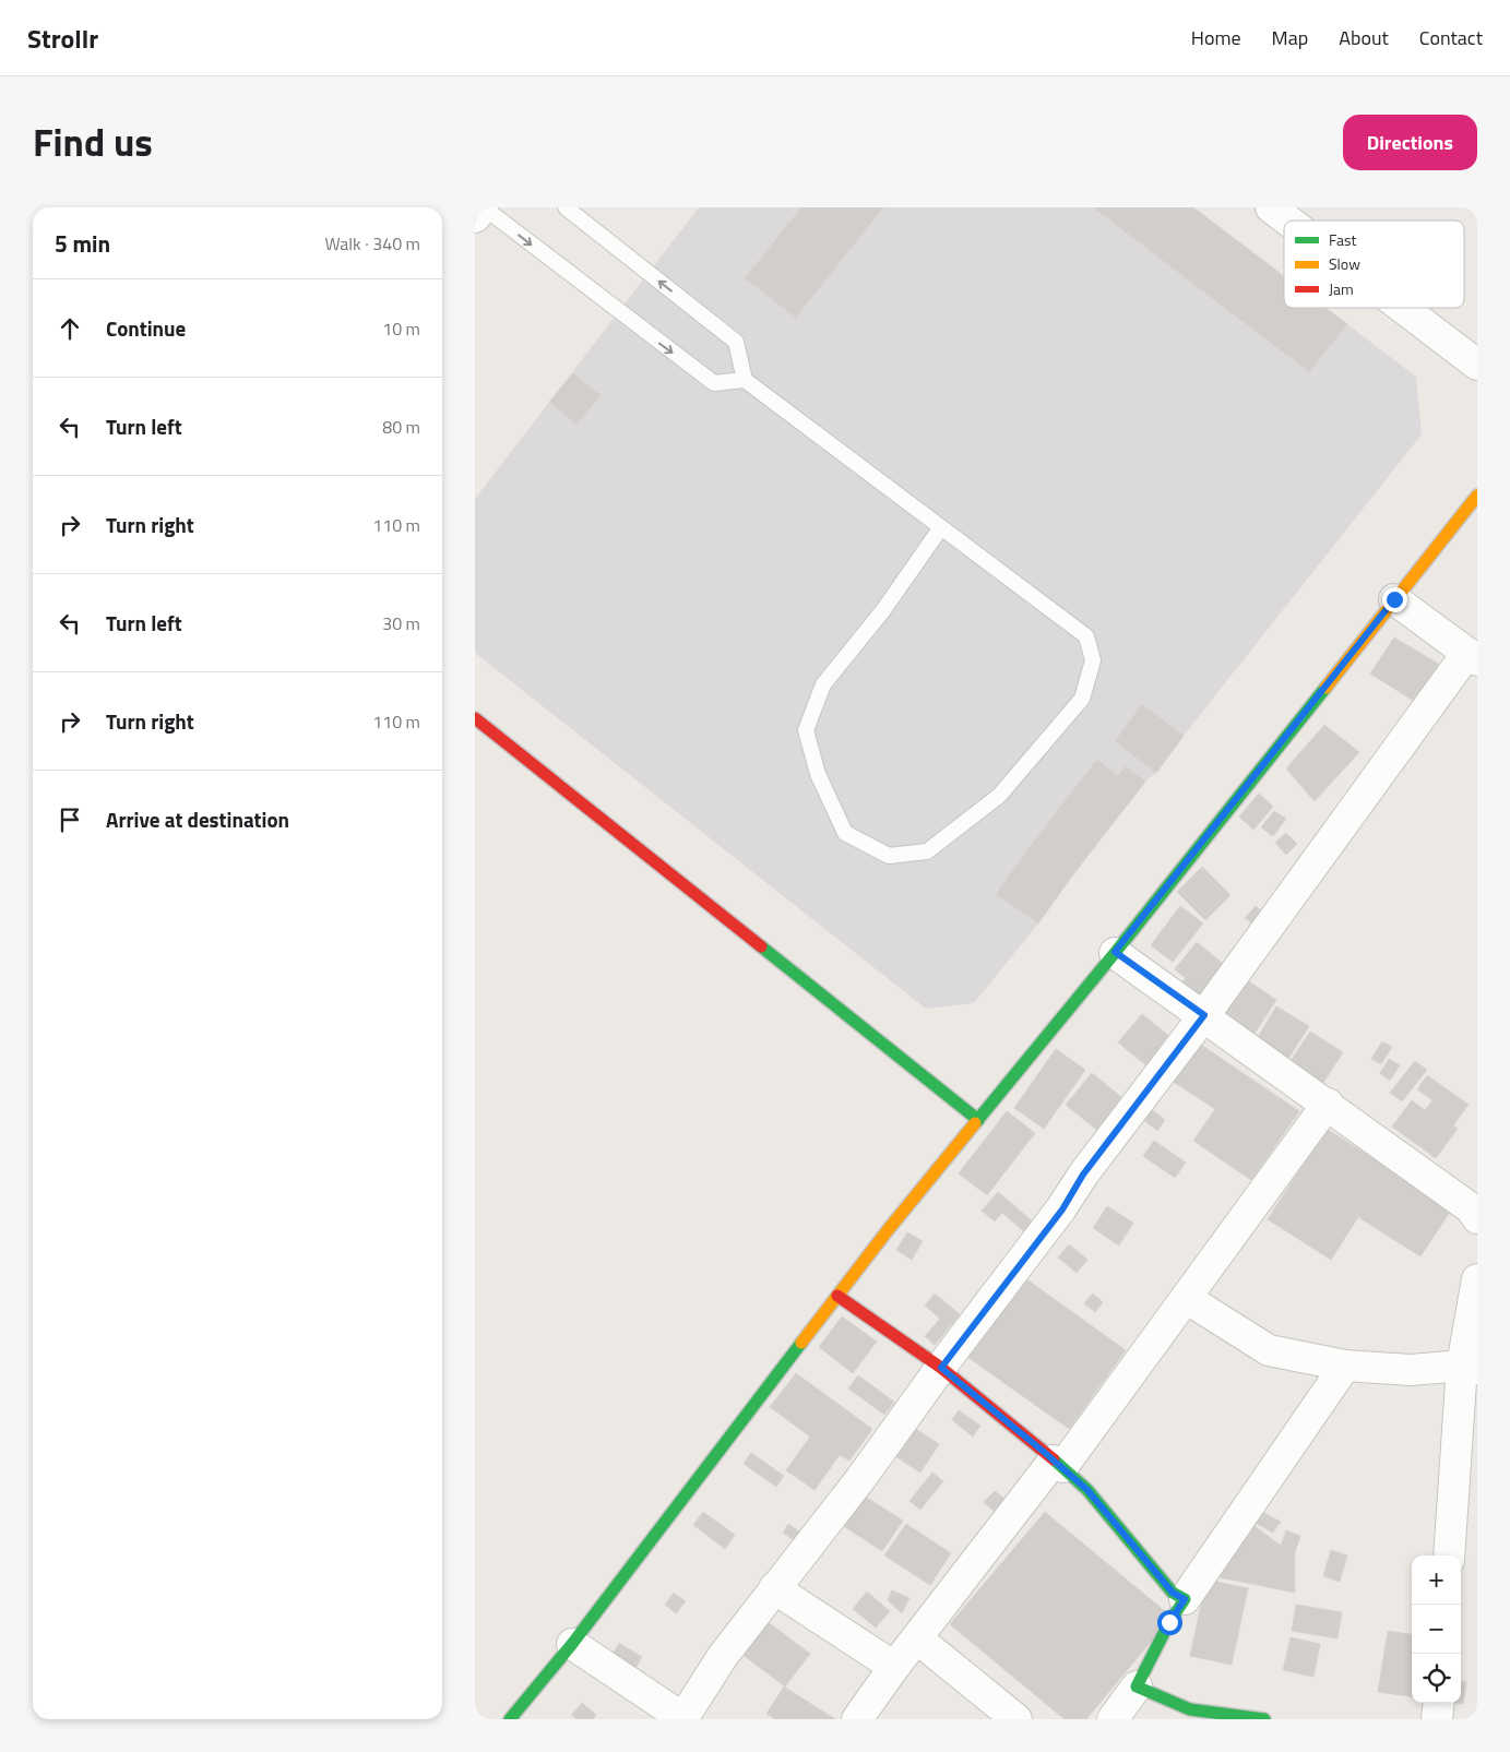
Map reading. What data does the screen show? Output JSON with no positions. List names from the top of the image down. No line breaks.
{"legend":["Fast","Slow","Jam"],"page":{"header":"Strollr","nav":["Home","Map","About","Contact"],"title":"Find us","buttons":"Directions","heading":["5 min","Walk · 340 m"],"list":[["Continue","10 m"],["Turn left","80 m"],["Turn right","110 m"],["Turn left","30 m"],["Turn right","110 m"],"Arrive at destination"],"map_buttons":["+","−"]}}
